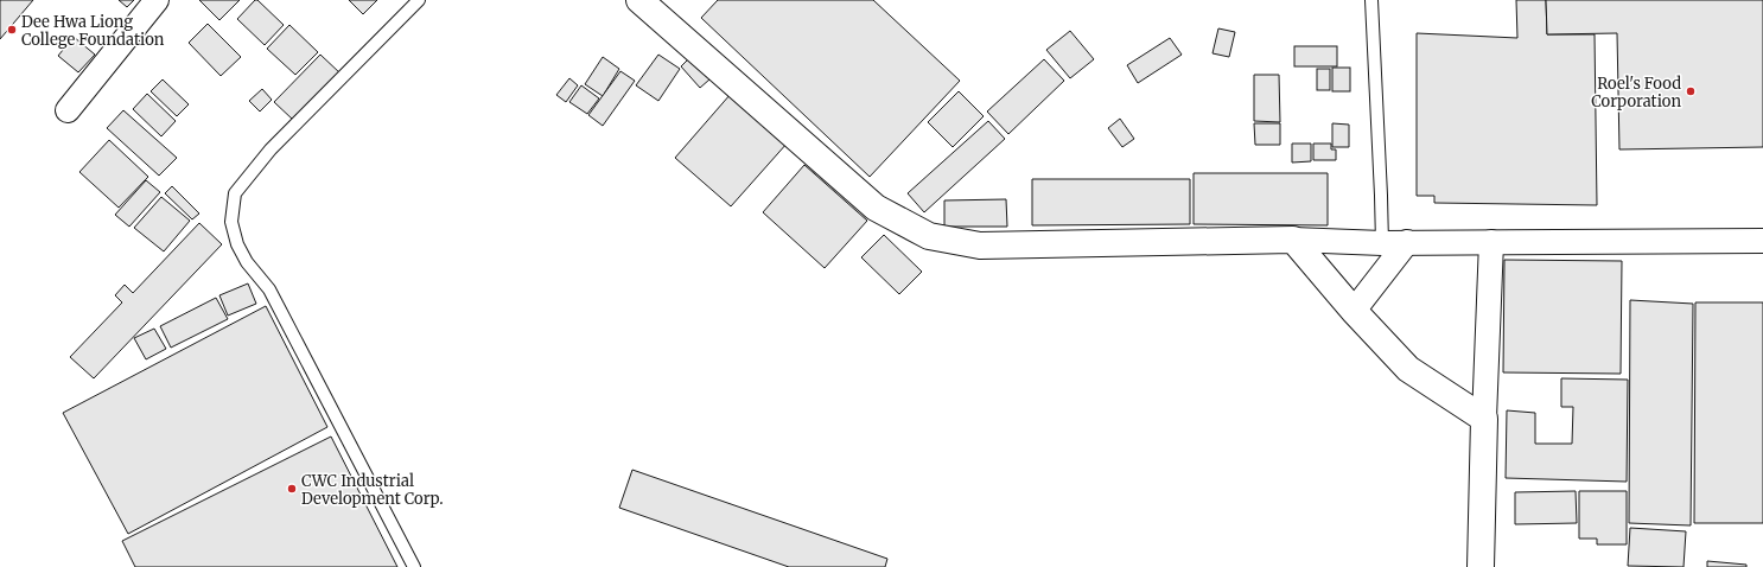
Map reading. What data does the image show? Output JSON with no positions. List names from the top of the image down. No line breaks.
{"places":["Dee Hwa Liong College Foundation","Roel's Food Corporation","CWC Industrial Development Corp."]}
